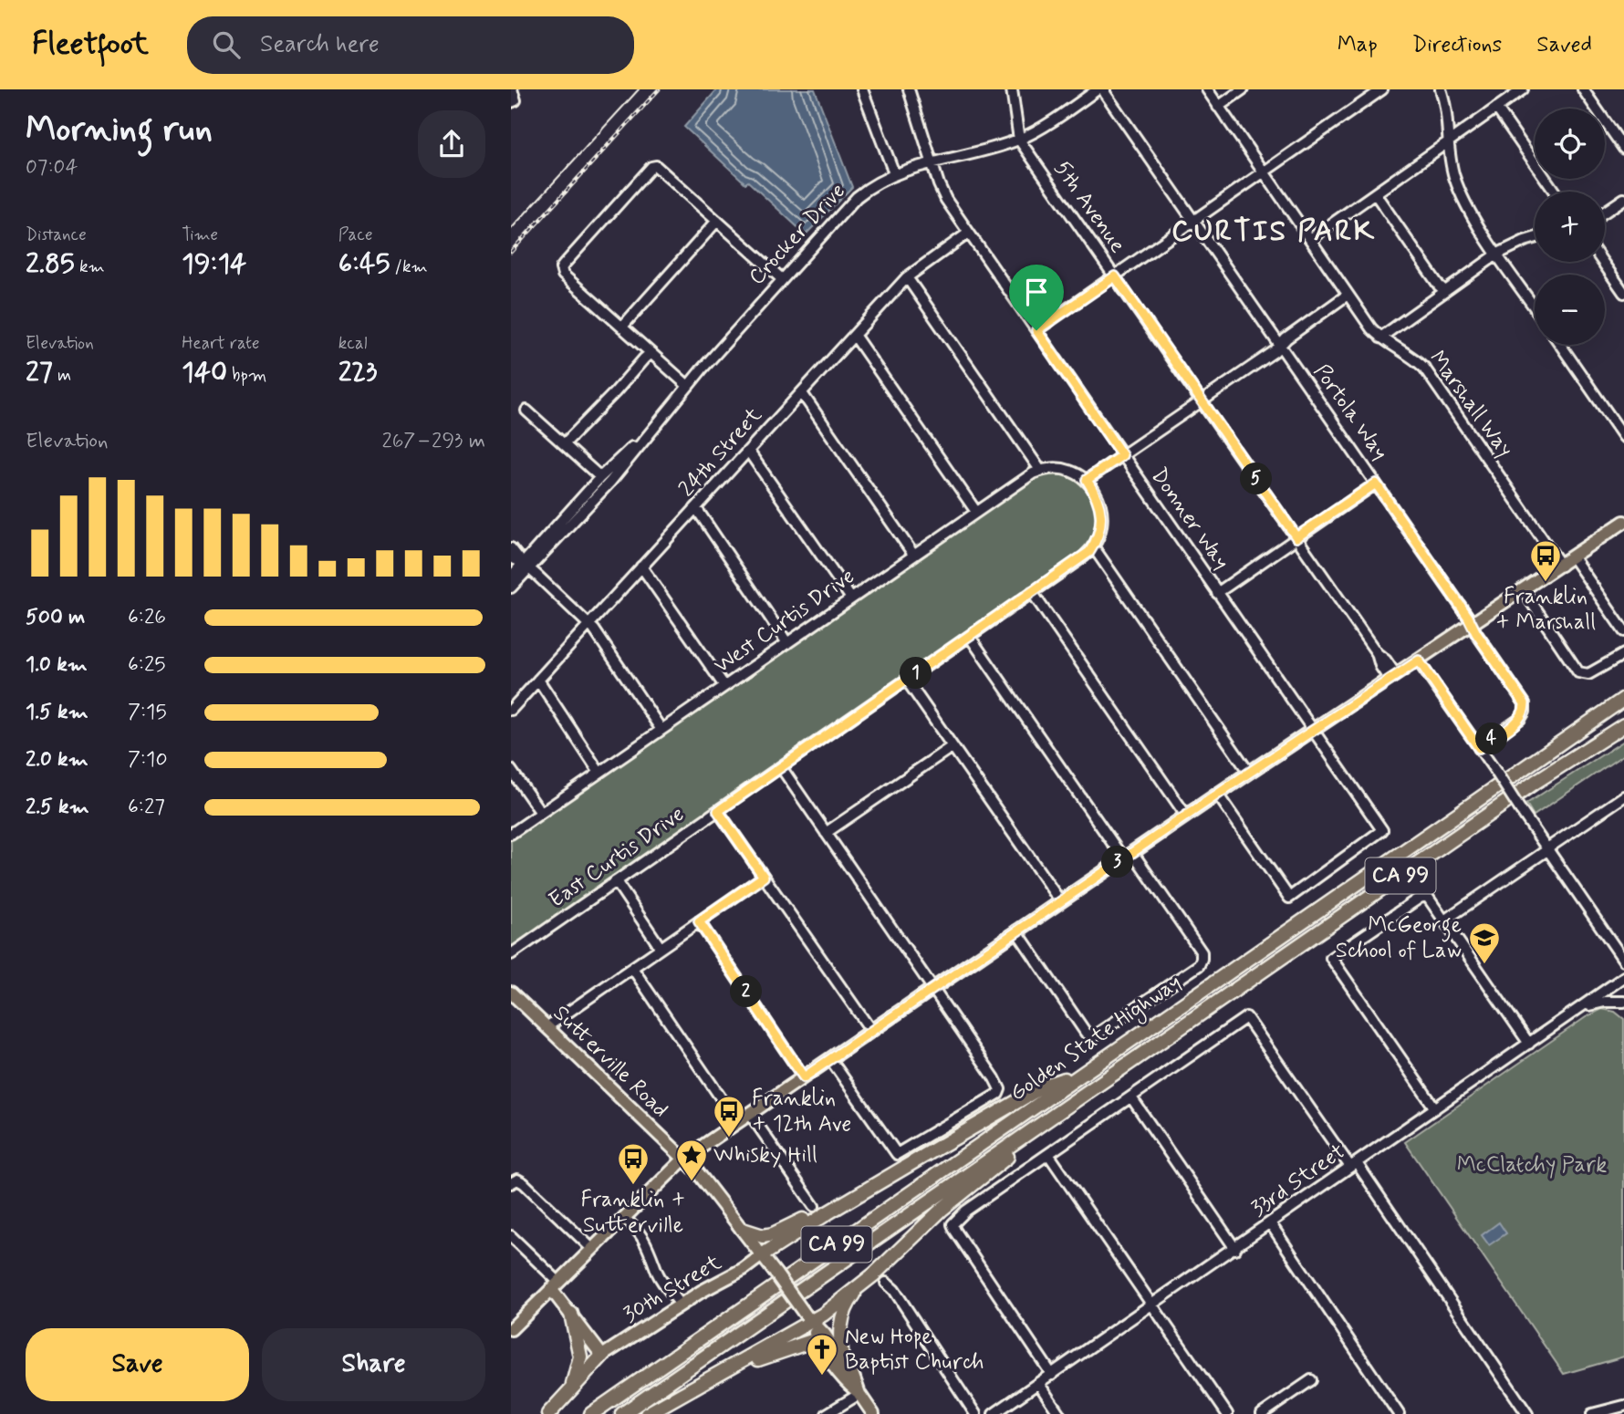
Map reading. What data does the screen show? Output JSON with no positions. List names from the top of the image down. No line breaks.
{"streets":{"highway":["CA 99","Golden State Highway"],"main road":["Sutterville Road","30th Street"],"street":["5th Avenue","Crocker Drive","Marshall Way","Portola Way","24th Street","Donner Way","West Curtis Drive","East Curtis Drive","33rd Street"]},"crossings":[["5th Avenue","Crocker Drive"],["Crocker Drive","Donner Way"],["24th Street","Donner Way"],["Sutterville Road","30th Street"]],"districts":["CURTIS PARK"],"parks":["McClatchy Park"],"places":{"bus stop":["Franklin + Marshall","Franklin + 12th Ave","Franklin + Sutterville"],"school or university":["McGeorge School of Law"],"place":["Whisky Hill"],"church":["New Hope Baptist Church"]},"page":{"header":"Fleetfoot","search":"Search here","nav":["Map","Directions","Saved"],"heading":["Morning run","07:04"],"map_buttons":["+","−"],"stats":[["Distance","2.85 km"],["Time","19:14"],["Pace","6:45 /km"],["Elevation","27 m"],["Heart rate","140 bpm"],["kcal","223"]],"chart":["Elevation","267–293 m"],"pins":["5","1","4","3","2"],"list":[{"name":"500 m","note":"6:26"},{"name":"1.0 km","note":"6:25"},{"name":"1.5 km","note":"7:15"},{"name":"2.0 km","note":"7:10"},{"name":"2.5 km","note":"6:27"}],"buttons":["Save","Share"]}}
